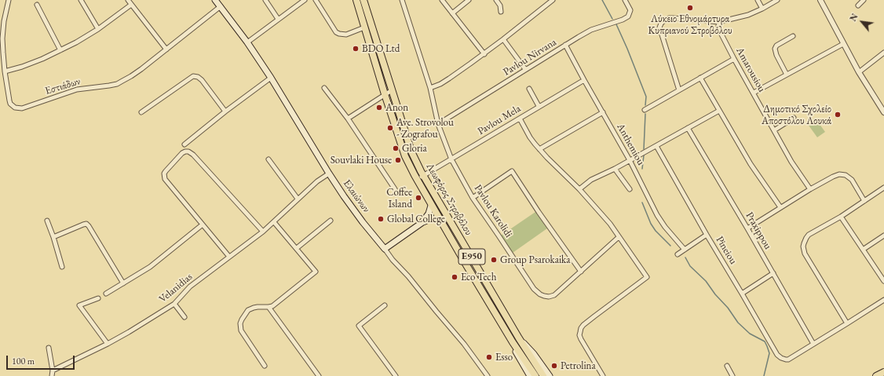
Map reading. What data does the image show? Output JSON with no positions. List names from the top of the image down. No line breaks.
{"streets":{"main road":["Ελαιώνων","Λεωφόρος Στροβόλου","E950"],"street":["Pavlou Nirvana","Amarousiou","Εστιάδων","Pavlou Mela","Anthemiou","Pavlou Karolidi","Praxippou","Pineiou","Velanidias"]},"crossings":[["Pavlou Nirvana","Anthemiou"],["Pavlou Nirvana","Pavlou Karolidi"],["Εστιάδων","Ελαιώνων"],["Pavlou Mela","Anthemiou"],["Pavlou Mela","Λεωφόρος Στροβόλου"],["Pavlou Mela","Pavlou Karolidi"],["Ελαιώνων","Velanidias"],["Λεωφόρος Στροβόλου","E950"],["Praxippou","Pineiou"]],"places":["Λύκειο Εθνομάρτυρα Κυπριανού Στροβόλου","BDO Ltd","Anon","Δημοτικό Σχολείο Αποστόλου Λουκά","Ave. Strovolou - Zografou","Gloria","Souvlaki House","Coffee Island","Global College","Group Psarokaika","Eco Tech","Esso","Petrolina"],"scale_bar":"100 m","north":"top left"}
